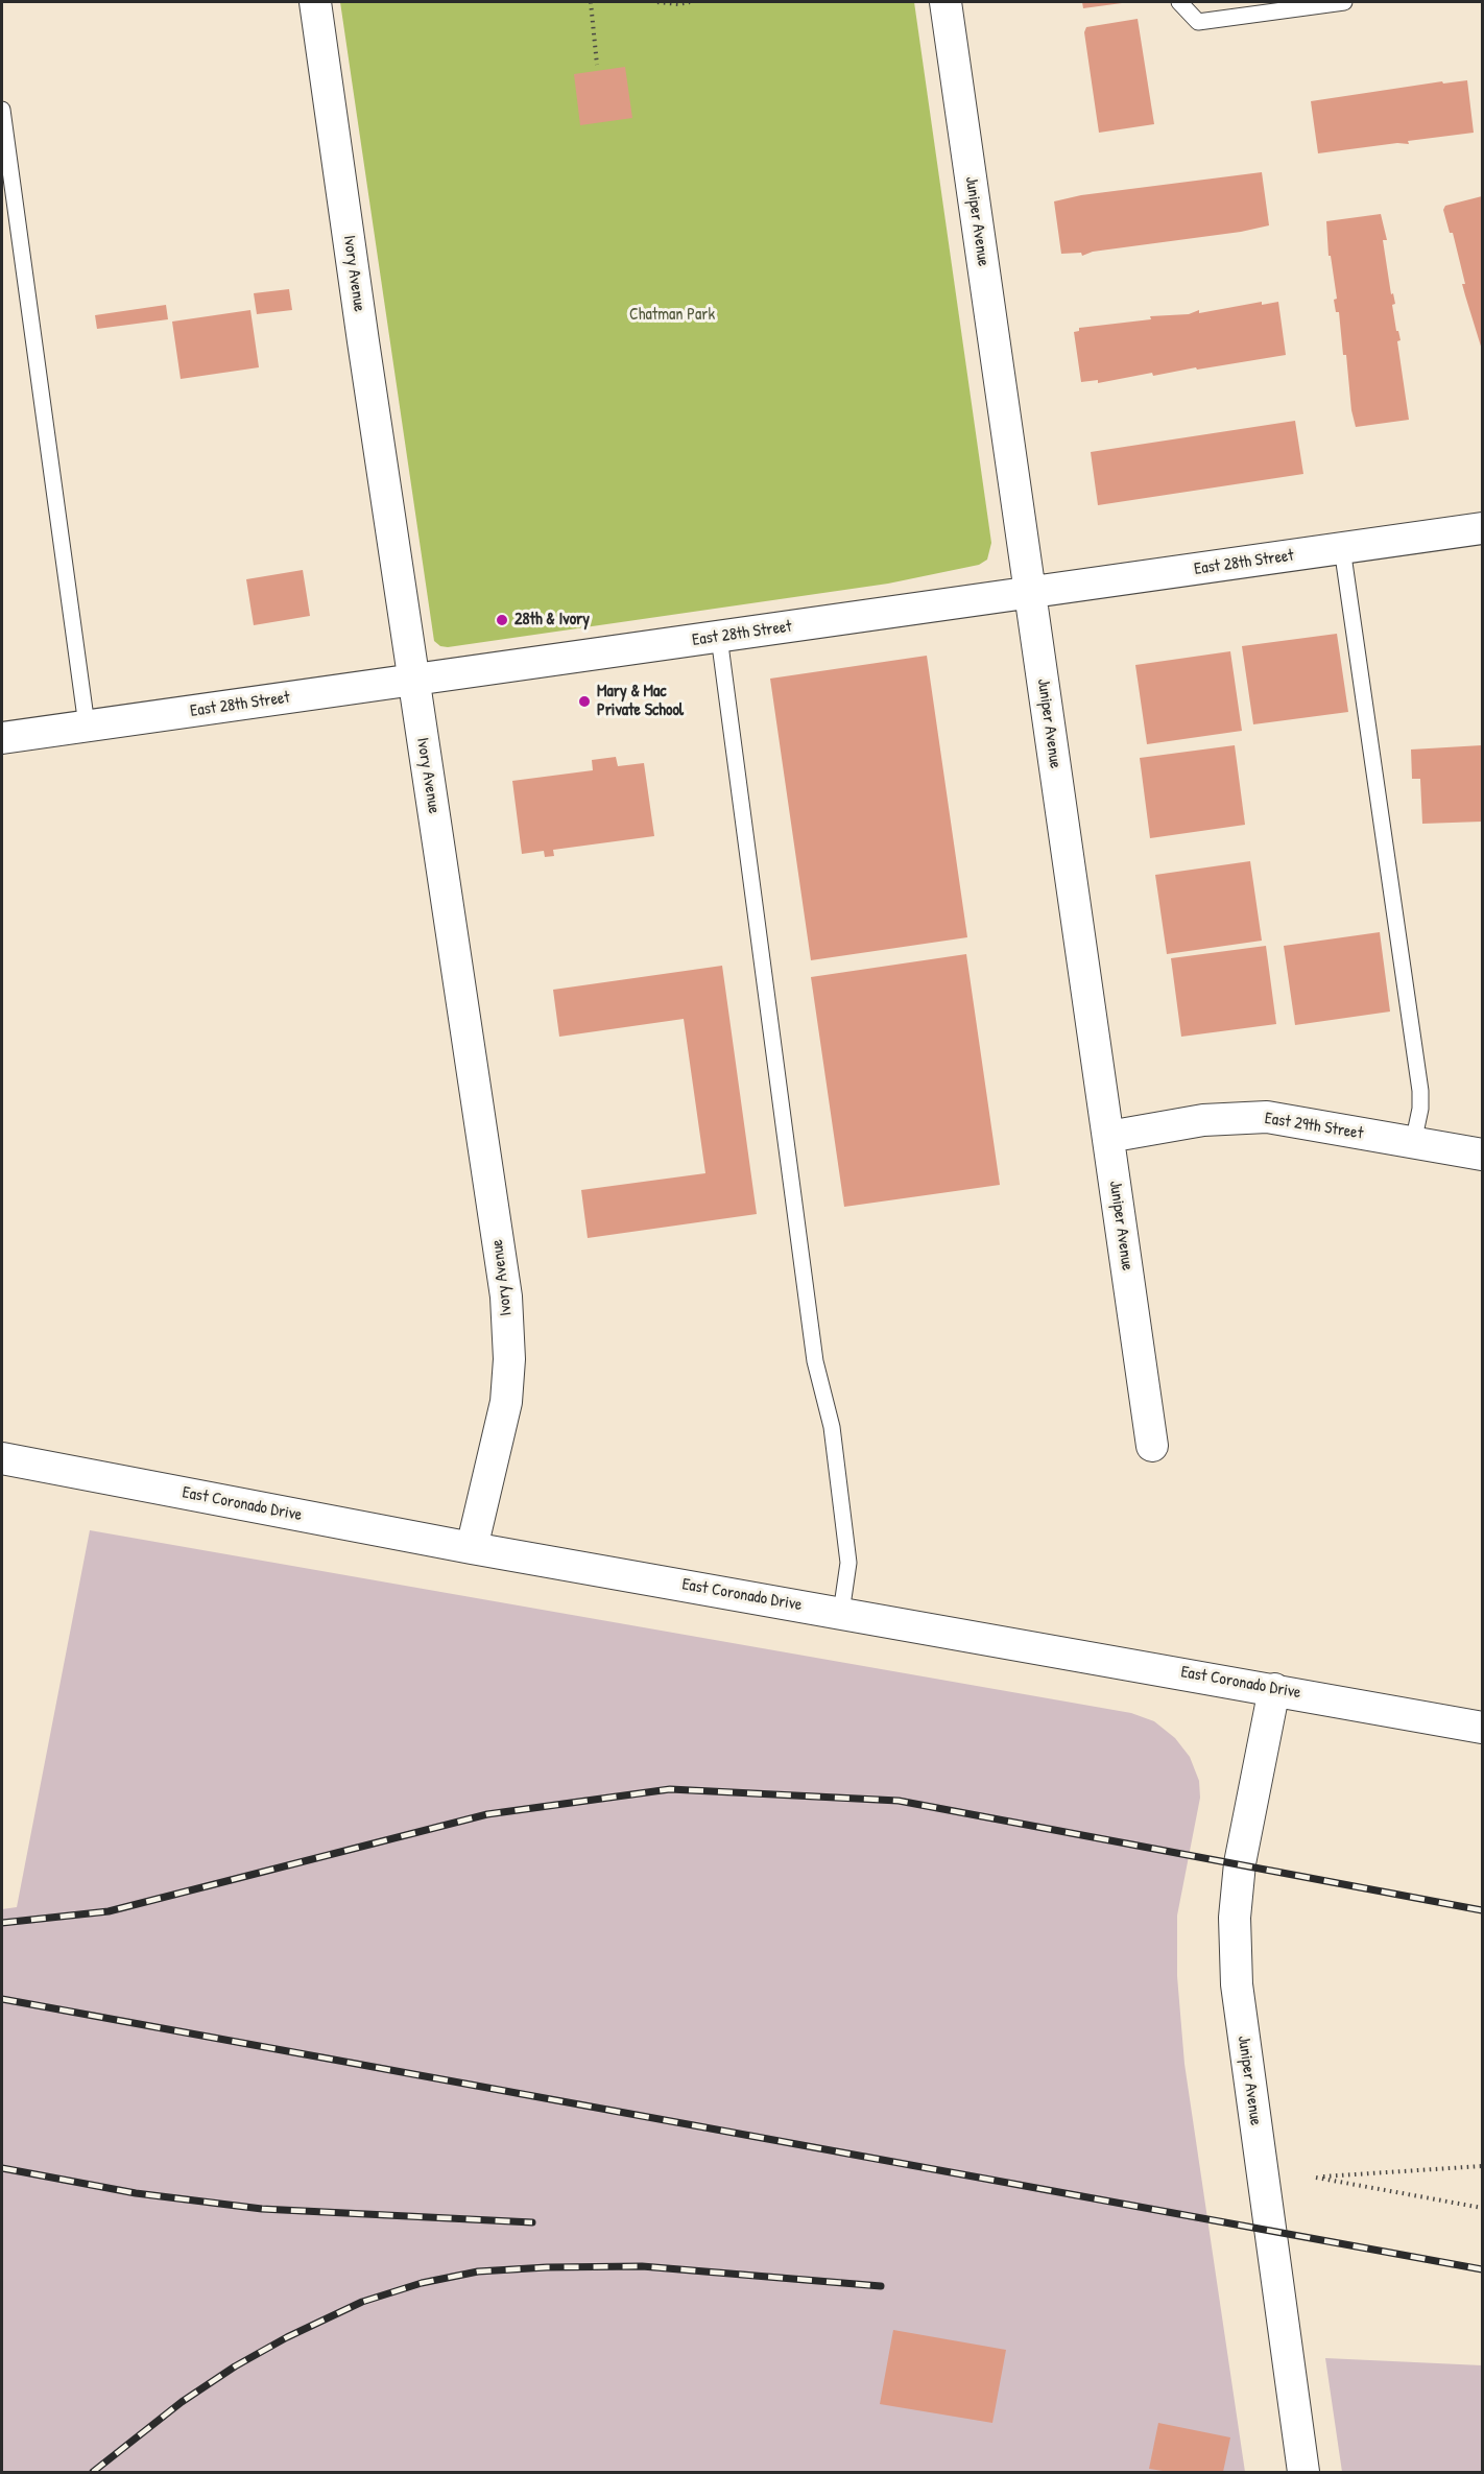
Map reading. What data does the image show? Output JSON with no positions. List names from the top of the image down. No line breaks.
{"streets":{"street":["Juniper Avenue","Ivory Avenue","East 28th Street","East 29th Street","East Coronado Drive"]},"crossings":[["Juniper Avenue","East 28th Street"],["Juniper Avenue","East 29th Street"],["Juniper Avenue","East Coronado Drive"],["Ivory Avenue","East 28th Street"],["Ivory Avenue","East Coronado Drive"]],"parks":["Chatman Park"],"places":["28th & Ivory","Mary & Mac Private School"]}
